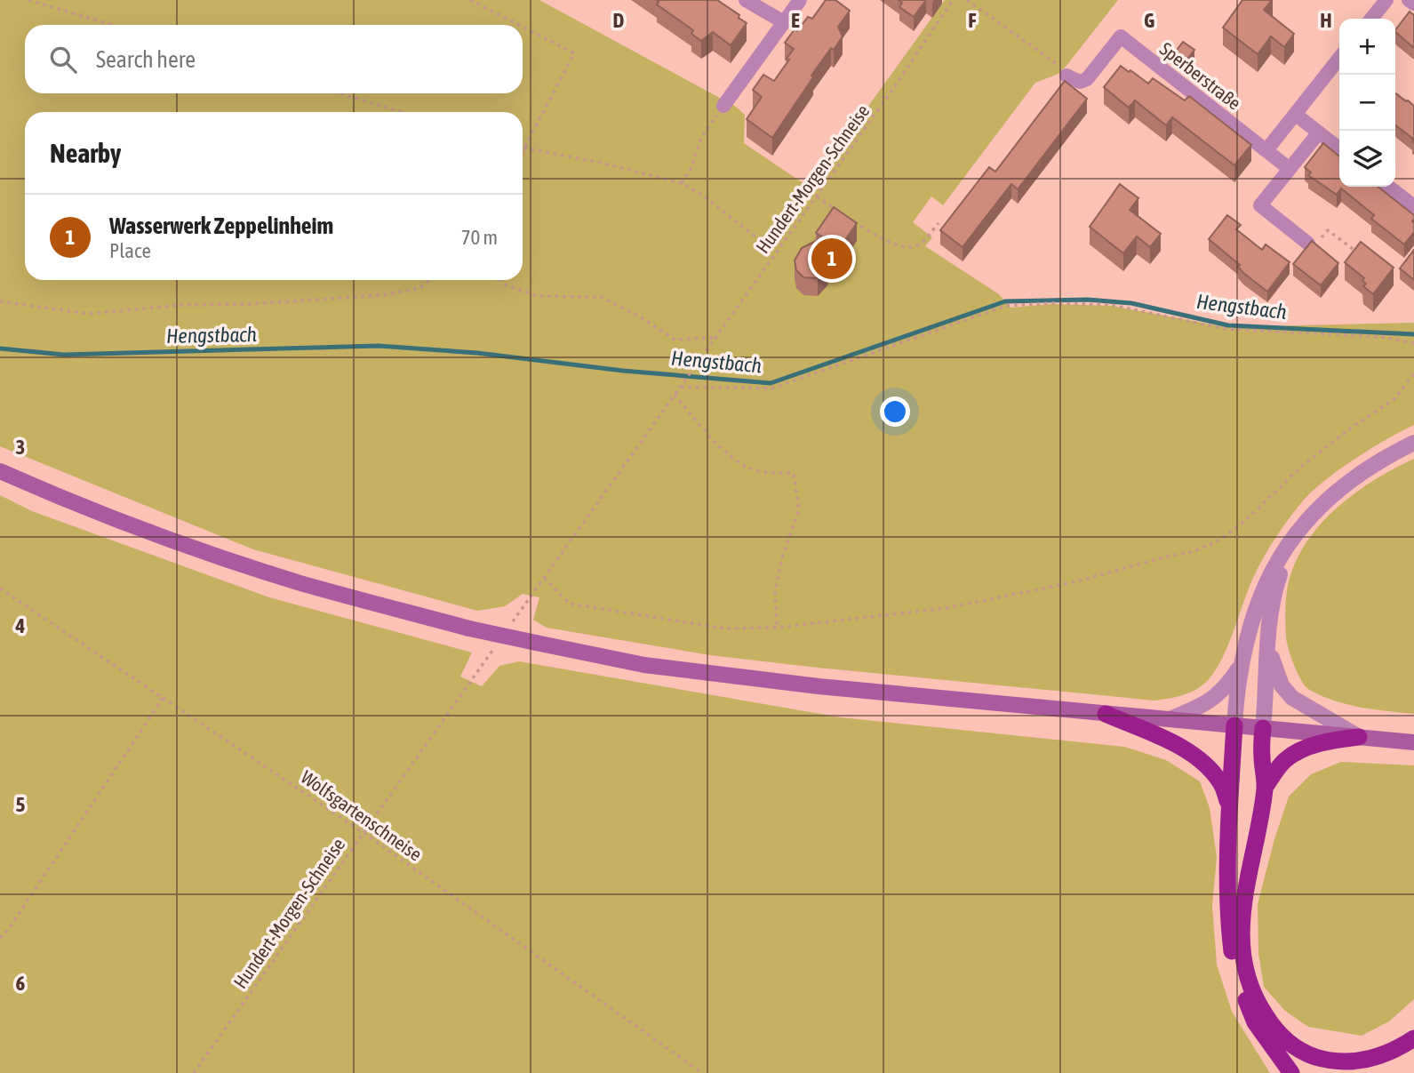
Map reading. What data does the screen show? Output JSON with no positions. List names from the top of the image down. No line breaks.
{"streets":{"street":["Sperberstraße"],"path":["Hundert-Morgen-Schneise","Wolfsgartenschneise"]},"crossings":[["Hundert-Morgen-Schneise","Wolfsgartenschneise"]],"water":["Hengstbach"],"page":{"map_buttons":["+","−"],"search":"Search here","heading":"Nearby","list":[{"mark":"1","name":"Wasserwerk Zeppelinheim","note":"Place","value":"70 m"}],"pins":"1"},"grid":{"columns":["D","E","F","G","H"],"rows":["3","4","5","6"]}}
